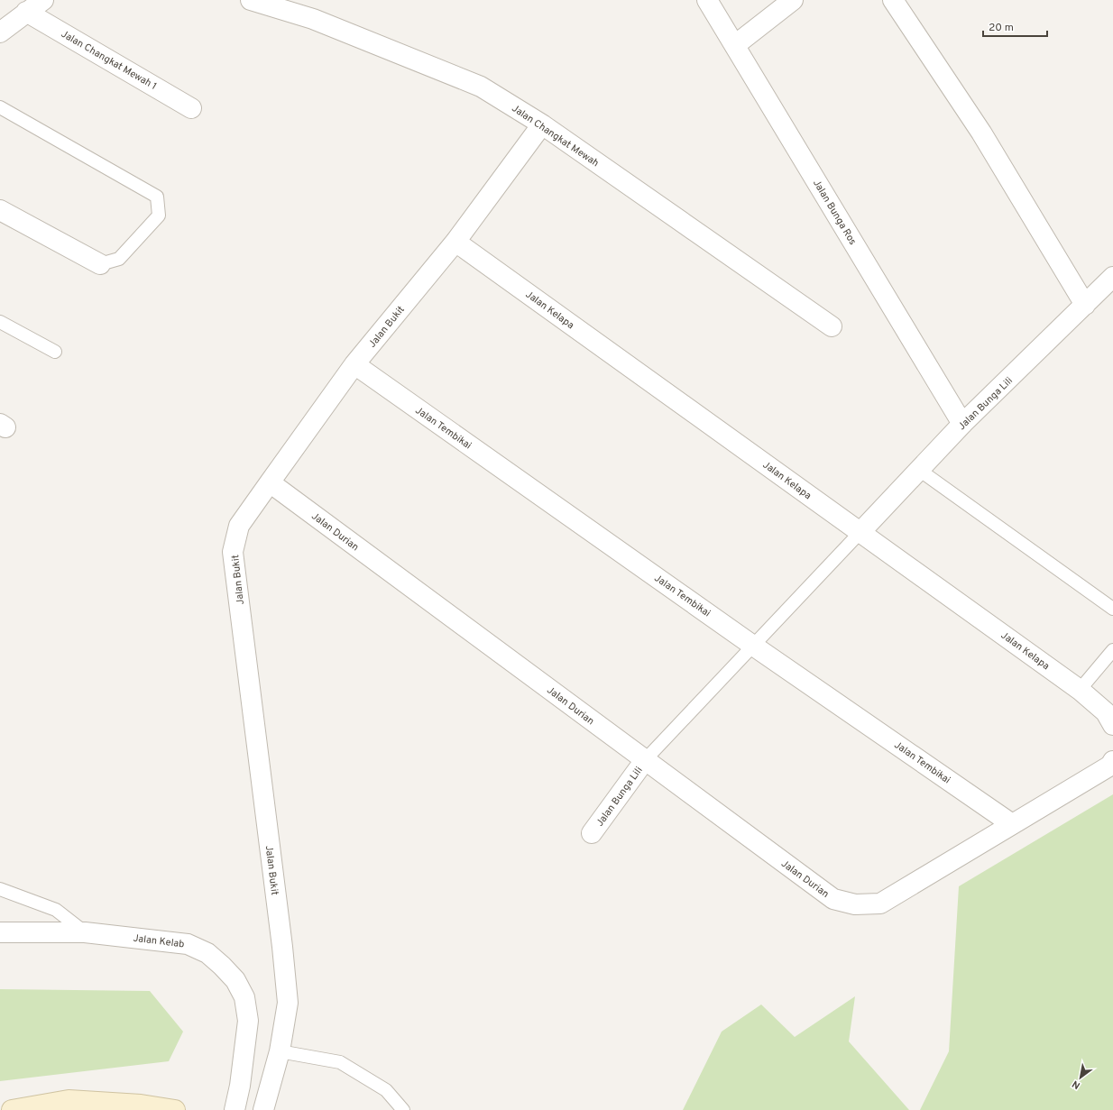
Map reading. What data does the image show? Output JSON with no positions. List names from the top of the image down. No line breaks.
{"streets":{"street":["Jalan Changkat Mewah 1","Jalan Changkat Mewah","Jalan Bunga Ros","Jalan Kelapa","Jalan Bukit","Jalan Bunga Lili","Jalan Tembikai","Jalan Durian","Jalan Kelab"]},"crossings":[["Jalan Changkat Mewah","Jalan Bukit"],["Jalan Bunga Ros","Jalan Bunga Lili"],["Jalan Kelapa","Jalan Bukit"],["Jalan Kelapa","Jalan Bunga Lili"],["Jalan Bukit","Jalan Tembikai"],["Jalan Bukit","Jalan Durian"],["Jalan Bunga Lili","Jalan Durian"],["Jalan Tembikai","Jalan Durian"]],"scale_bar":"20 m","north":"bottom left"}
